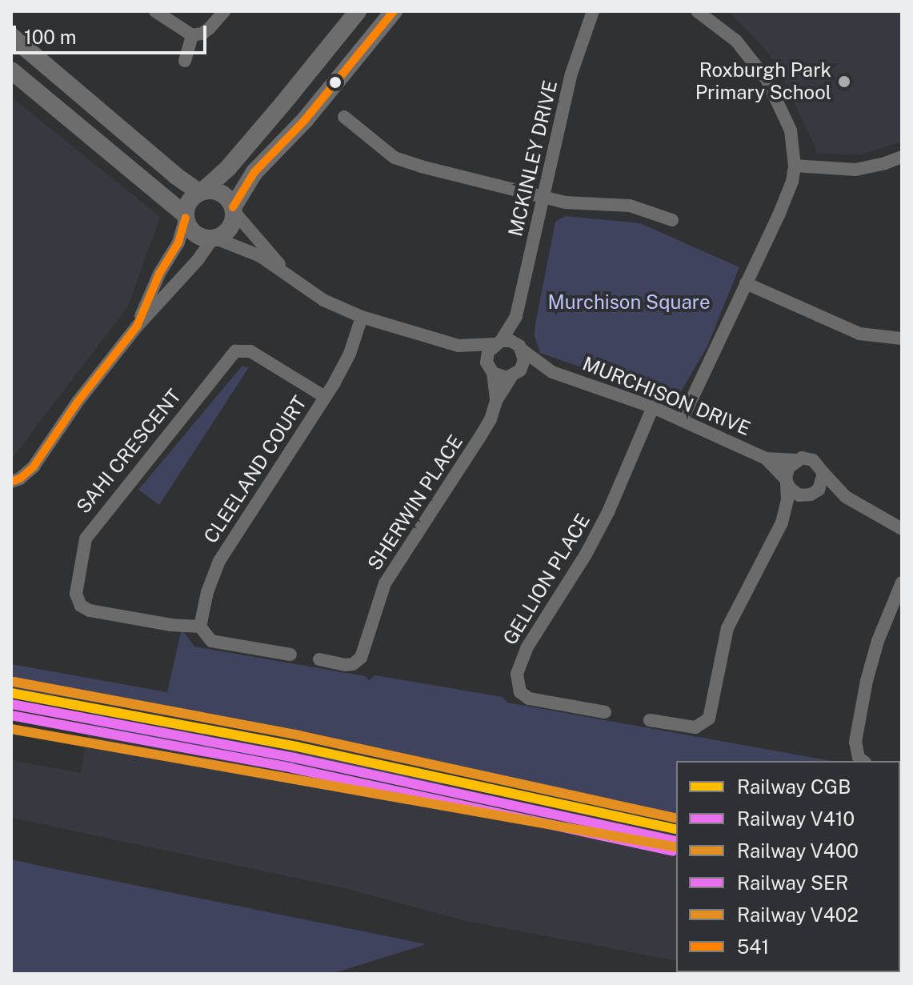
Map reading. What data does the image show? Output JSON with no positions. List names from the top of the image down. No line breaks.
{"streets":{"street":["MCKINLEY DRIVE","MURCHISON DRIVE","SAHI CRESCENT","CLEELAND COURT","SHERWIN PLACE","GELLION PLACE"]},"crossings":[["MCKINLEY DRIVE","MURCHISON DRIVE"],["MCKINLEY DRIVE","SHERWIN PLACE"],["MURCHISON DRIVE","SHERWIN PLACE"],["MURCHISON DRIVE","GELLION PLACE"],["SAHI CRESCENT","CLEELAND COURT"]],"parks":["Murchison Square"],"places":["Roxburgh Park Primary School"],"lines":["transit line 541","rail line V400","rail line CGB","rail line V410","rail line SER","rail line V402"],"legend":["Railway CGB","Railway V410","Railway V400","Railway SER","Railway V402","541"],"scale_bar":"100 m"}
